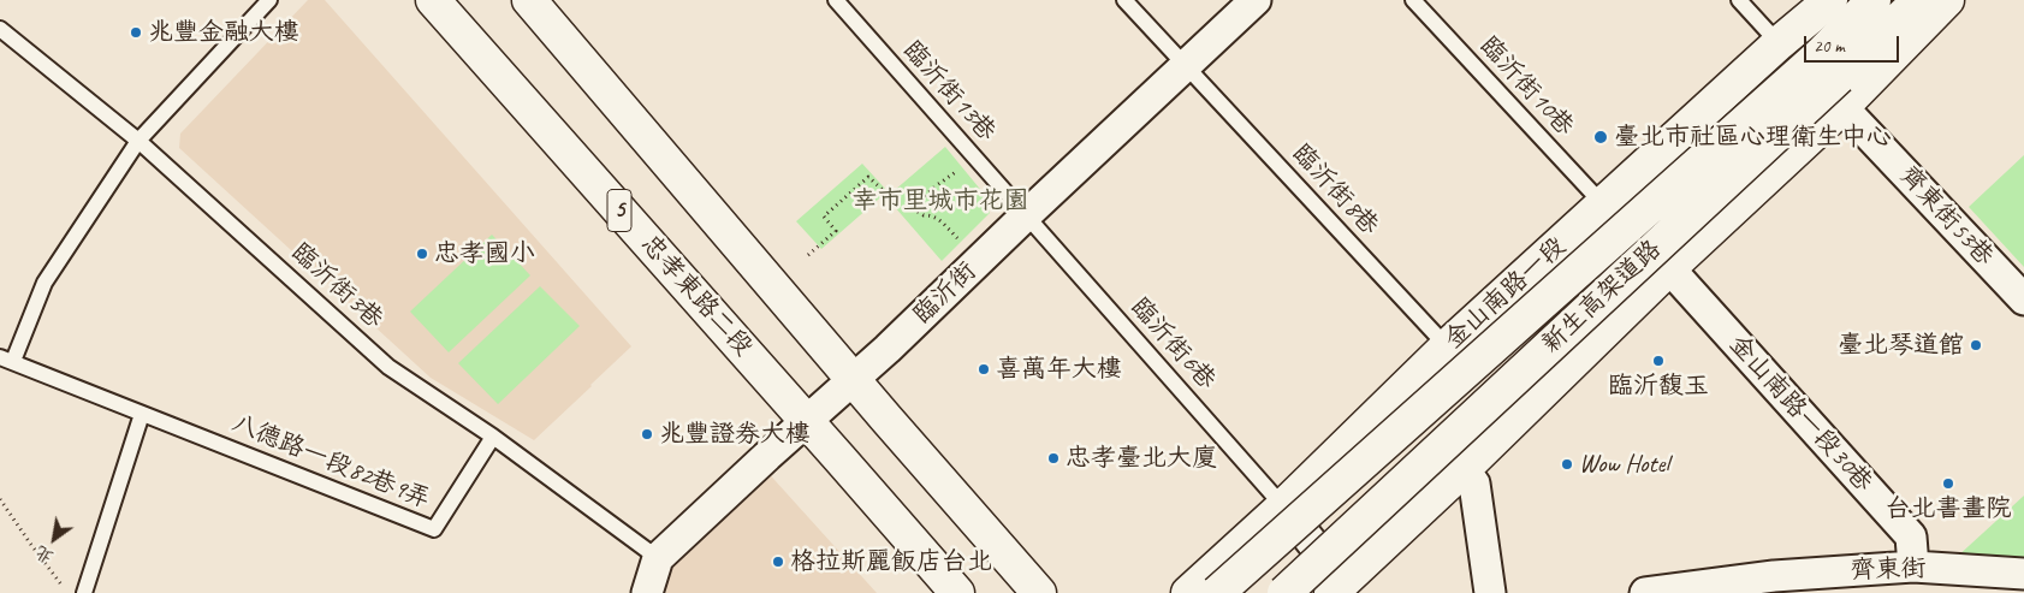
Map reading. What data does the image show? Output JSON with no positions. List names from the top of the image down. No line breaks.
{"streets":{"main road":["5","金山南路一段","忠孝東路二段","新生高架道路"],"street":["齊東街53巷","臨沂街","金山南路一段30巷","齊東街"],"lane":["臨沂街10巷","臨沂街13巷","臨沂街8巷","臨沂街3巷","臨沂街6巷","八德路一段82巷9弄"]},"crossings":[["臨沂街10巷","金山南路一段"],["臨沂街13巷","臨沂街"],["臨沂街13巷","臨沂街6巷"],["臨沂街8巷","臨沂街"],["臨沂街8巷","金山南路一段"],["齊東街53巷","新生高架道路"],["臨沂街3巷","臨沂街"],["臨沂街3巷","八德路一段82巷9弄"],["臨沂街","忠孝東路二段"],["臨沂街","臨沂街6巷"],["金山南路一段","臨沂街6巷"],["金山南路一段30巷","齊東街"]],"parks":["幸市里城市花園"],"places":["兆豐金融大樓","臺北市社區心理衛生中心","忠孝國小","臺北琴道館","臨沂馥玉","喜萬年大樓","兆豐證券大樓","忠孝臺北大廈","Wow Hotel","台北書畫院","格拉斯麗飯店台北"],"scale_bar":"20 m","north":"bottom left"}
